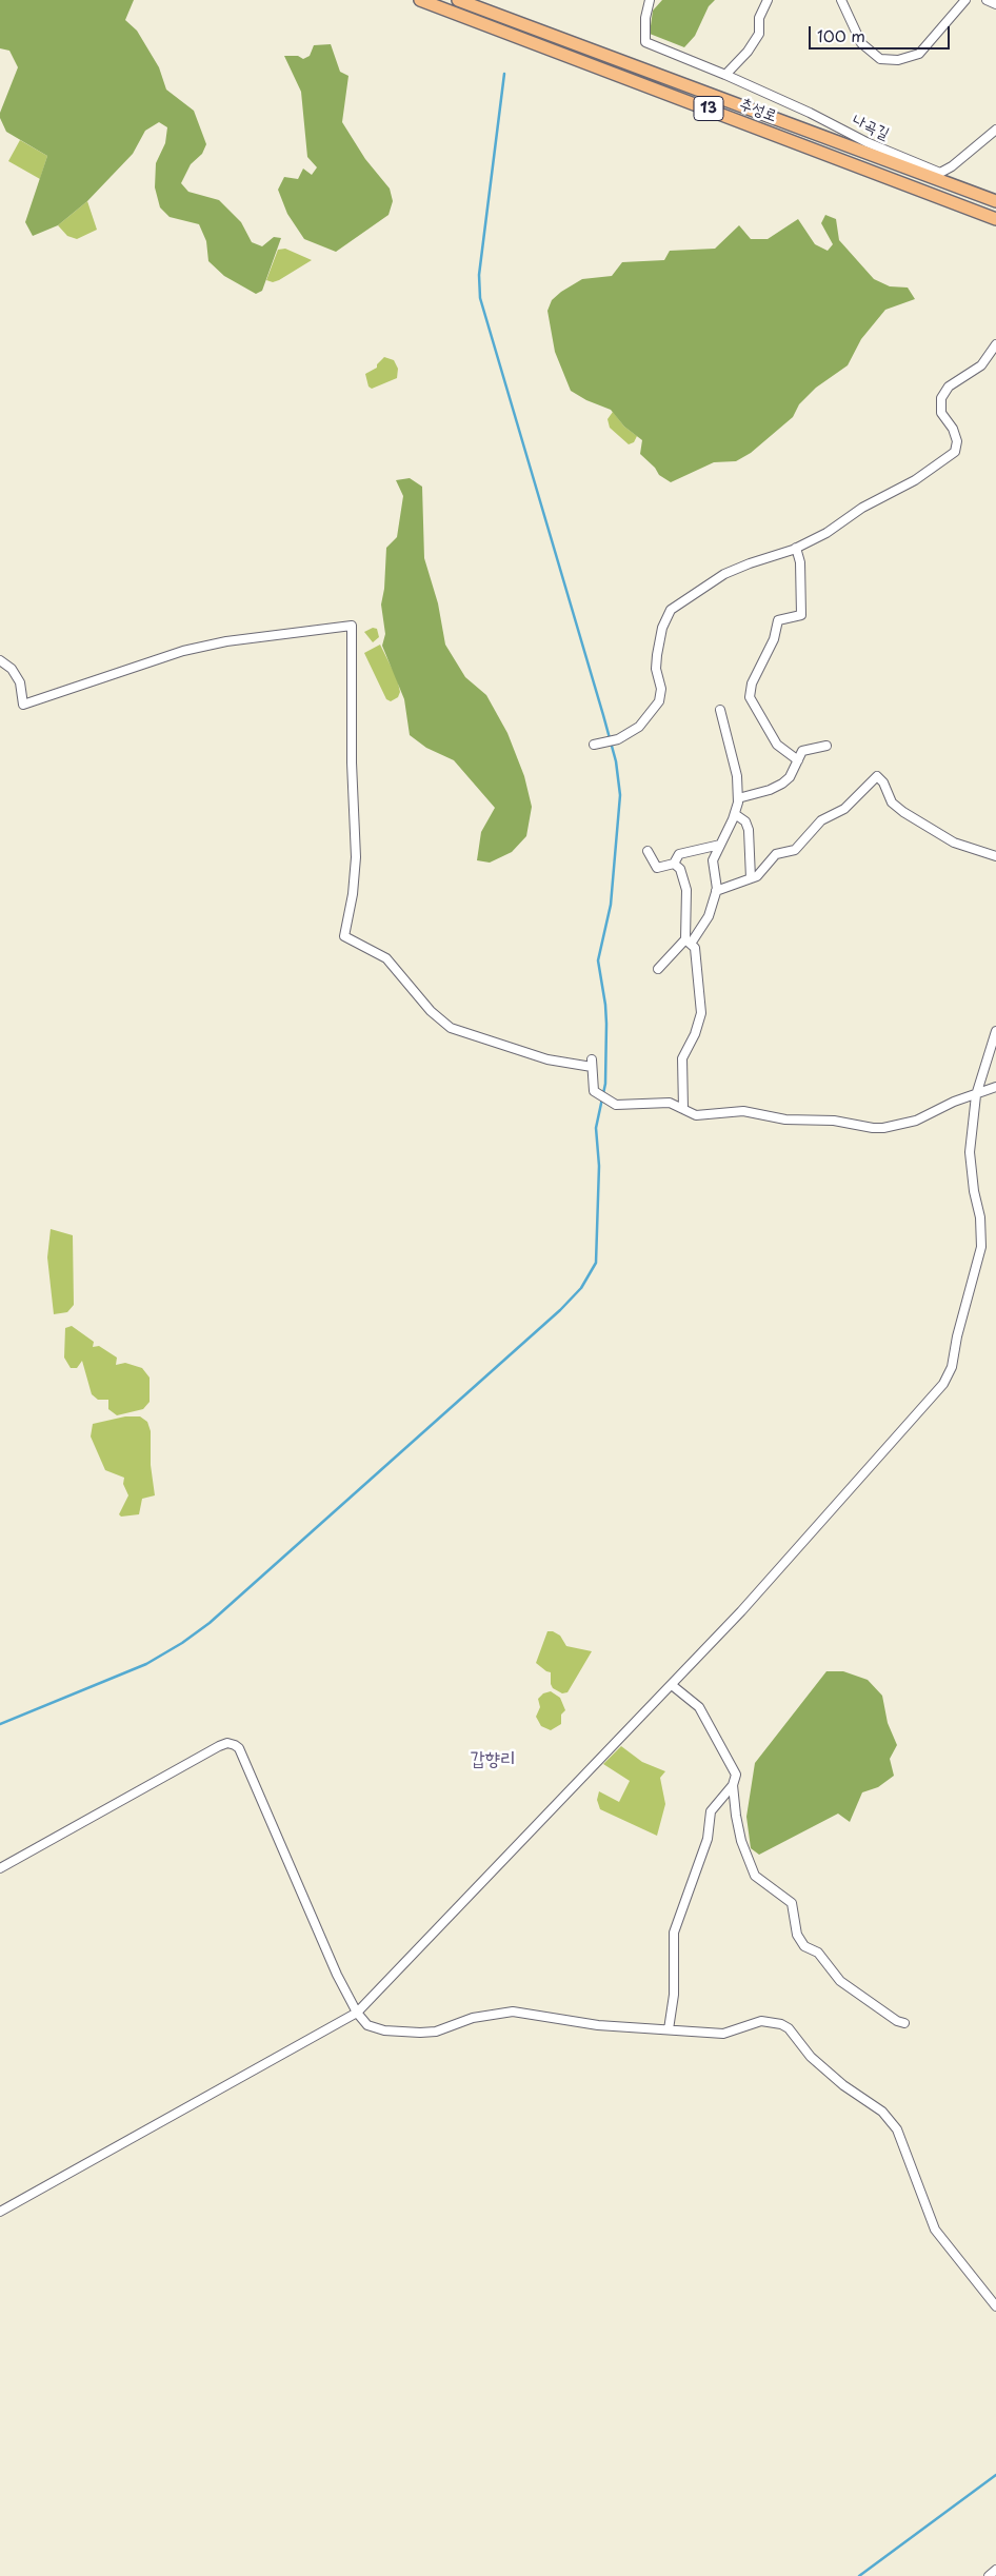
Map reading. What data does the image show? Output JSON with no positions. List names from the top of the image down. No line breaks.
{"streets":{"main road":["13","추성로"],"street":["나곡길"]},"districts":["갑향리"],"scale_bar":"100 m"}
